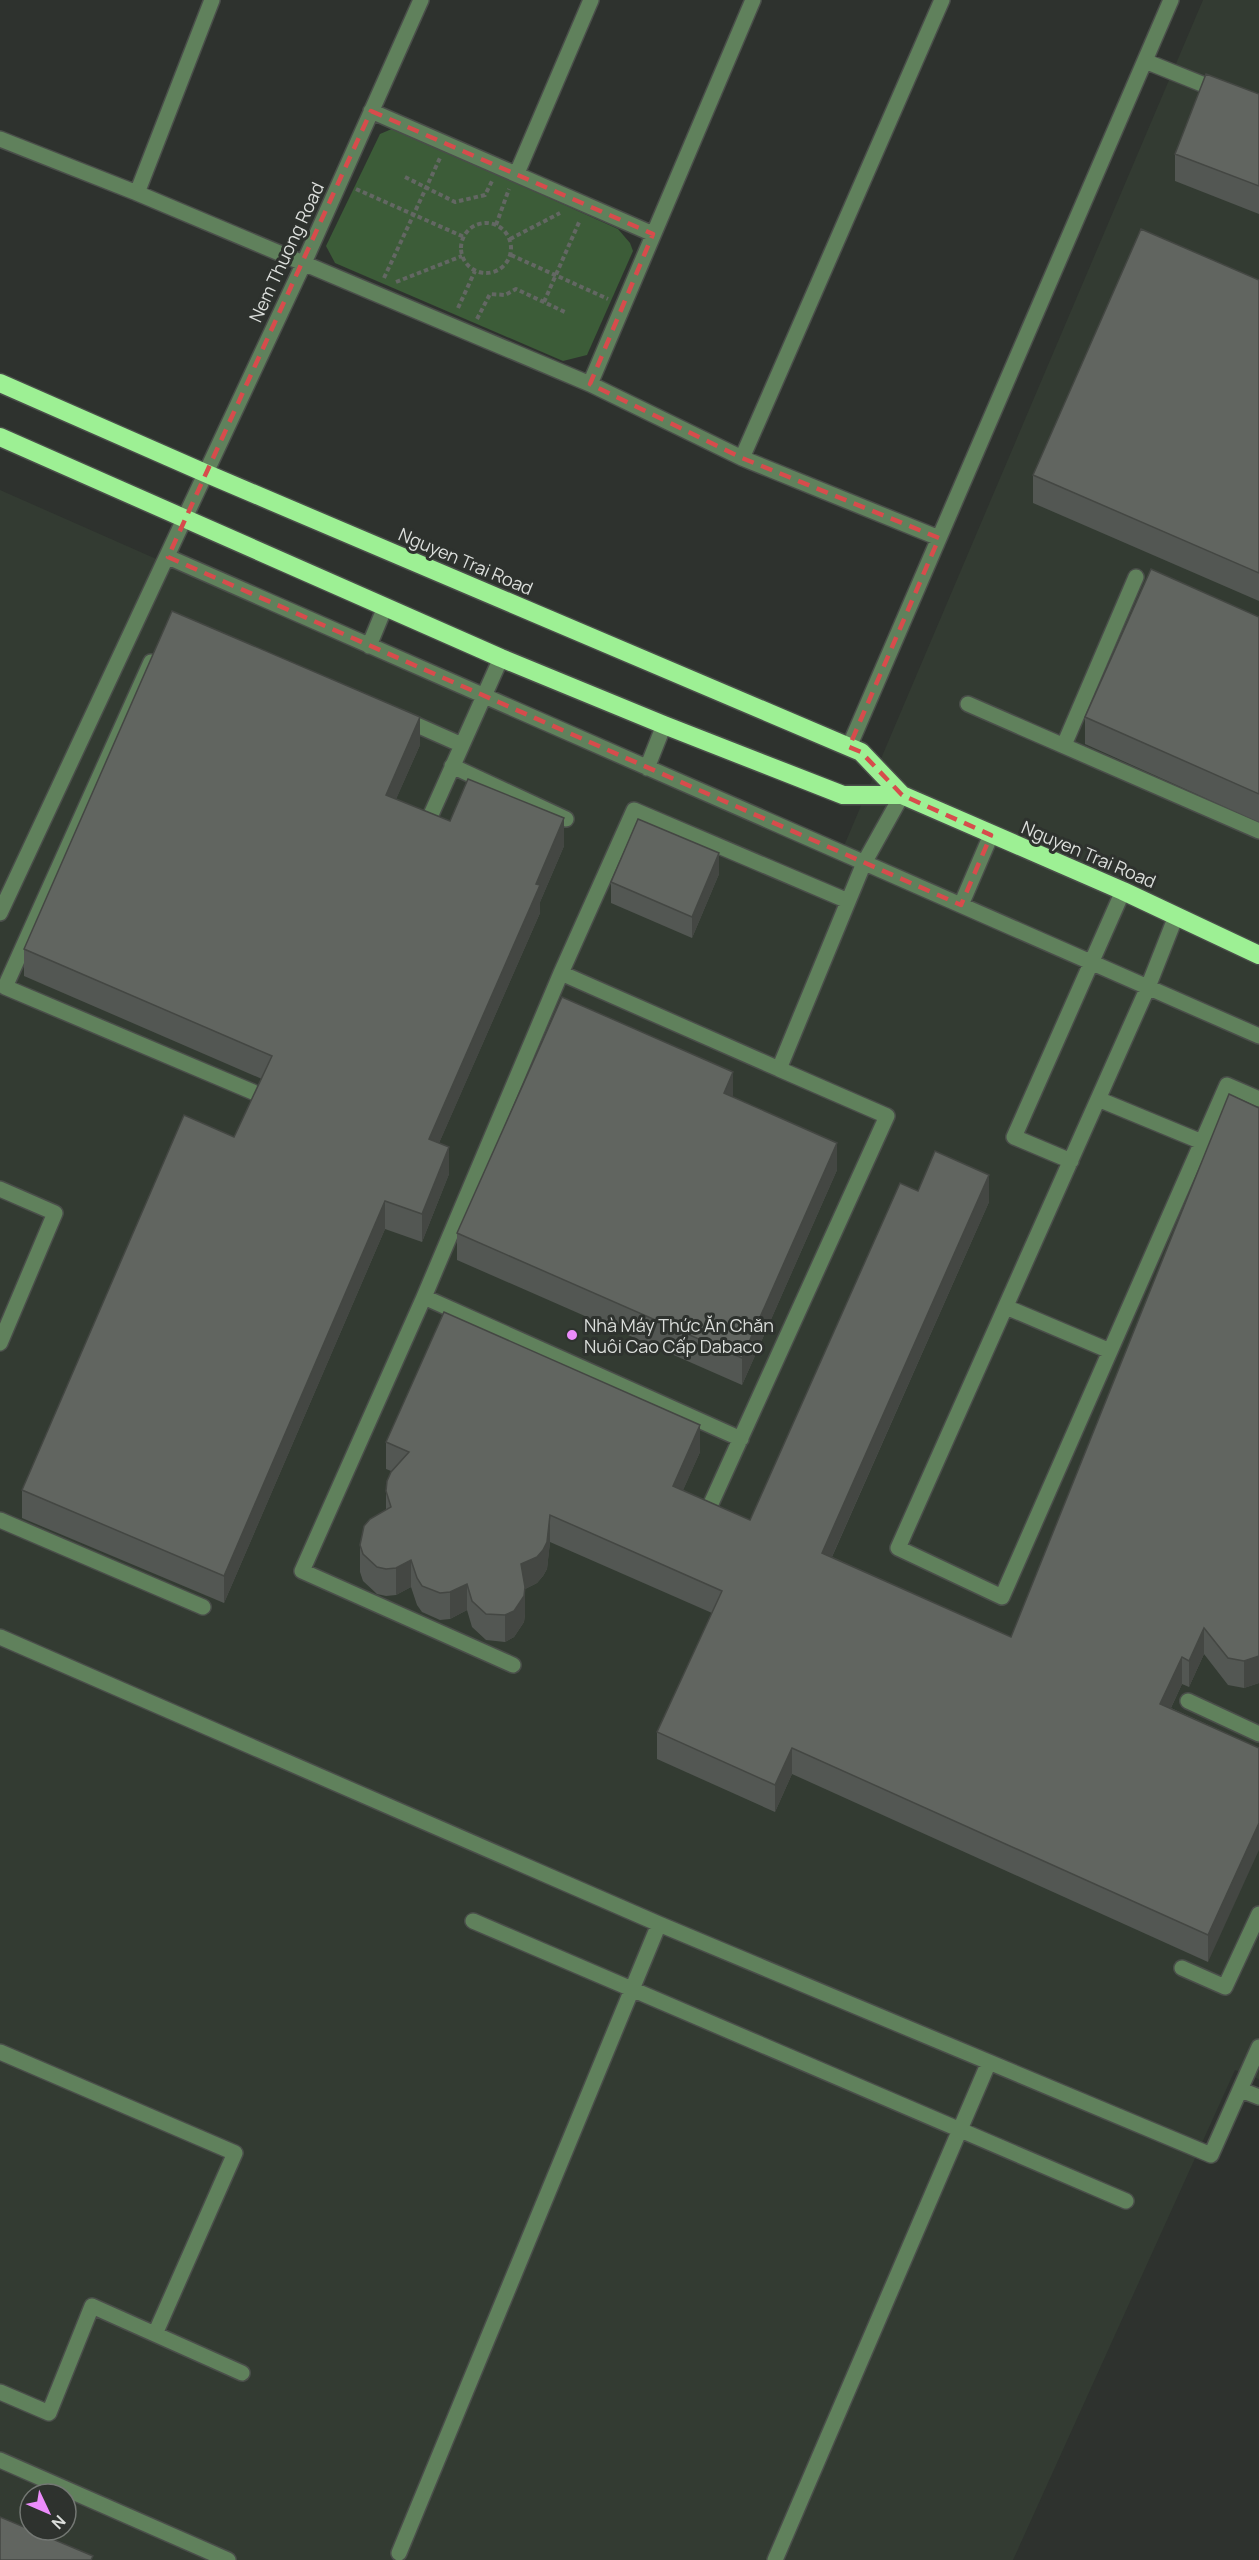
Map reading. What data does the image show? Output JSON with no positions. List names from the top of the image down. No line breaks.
{"streets":{"highway":["Nguyen Trai Road"],"street":["Nem Thuong Road"]},"crossings":[["Nem Thuong Road","Nguyen Trai Road"]],"places":["Nhà Máy Thức Ăn Chăn Nuôi Cao Cấp Dabaco"],"north":"bottom right"}
